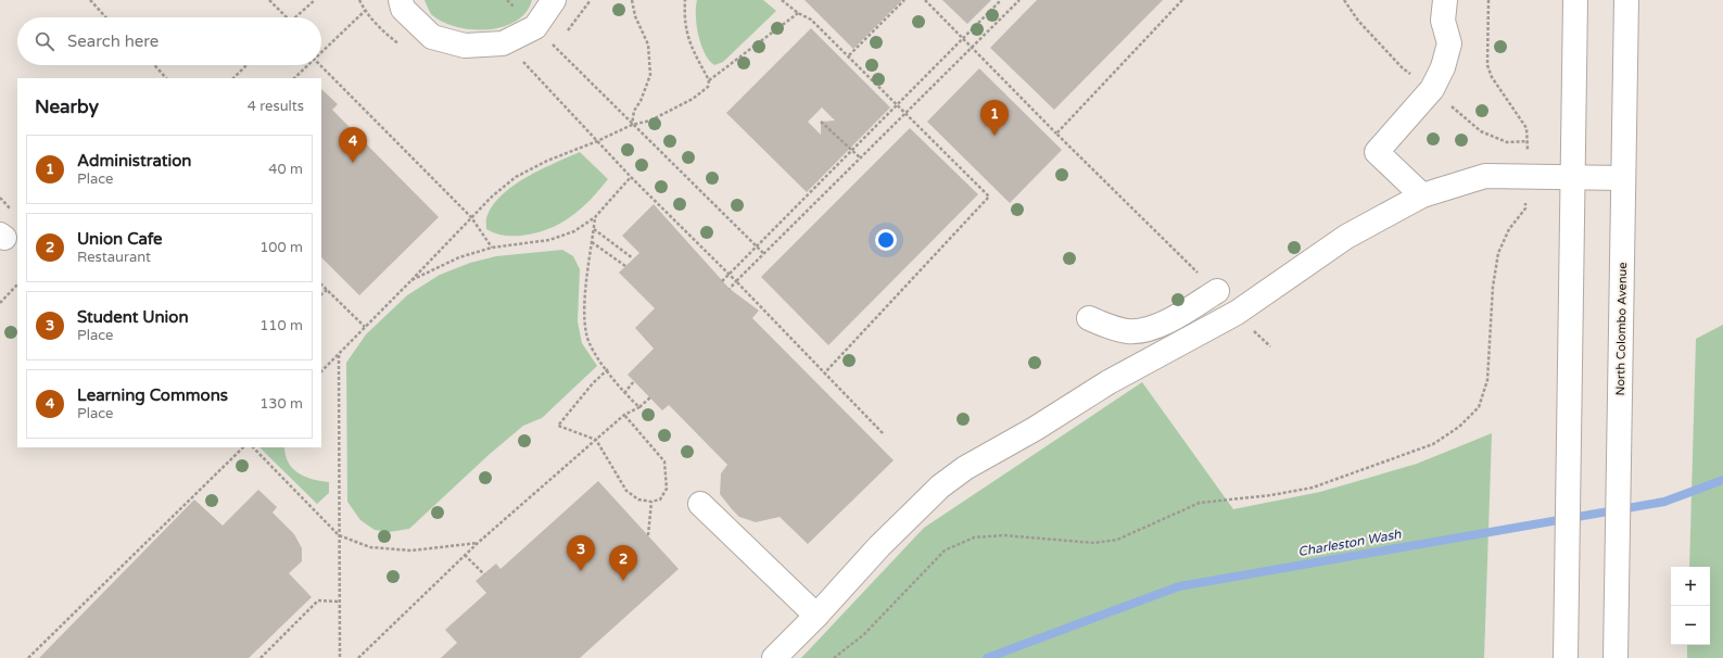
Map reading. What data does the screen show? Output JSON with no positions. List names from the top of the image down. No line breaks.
{"streets":{"street":["North Colombo Avenue"]},"water":["Charleston Wash"],"page":{"search":"Search here","heading":["Nearby","4 results"],"pins":["1","4","3","2"],"list":[{"mark":"1","name":"Administration","note":"Place","value":"40 m"},{"mark":"2","name":"Union Cafe","note":"Restaurant","value":"100 m"},{"mark":"3","name":"Student Union","note":"Place","value":"110 m"},{"mark":"4","name":"Learning Commons","note":"Place","value":"130 m"}],"map_buttons":["+","−"]}}
